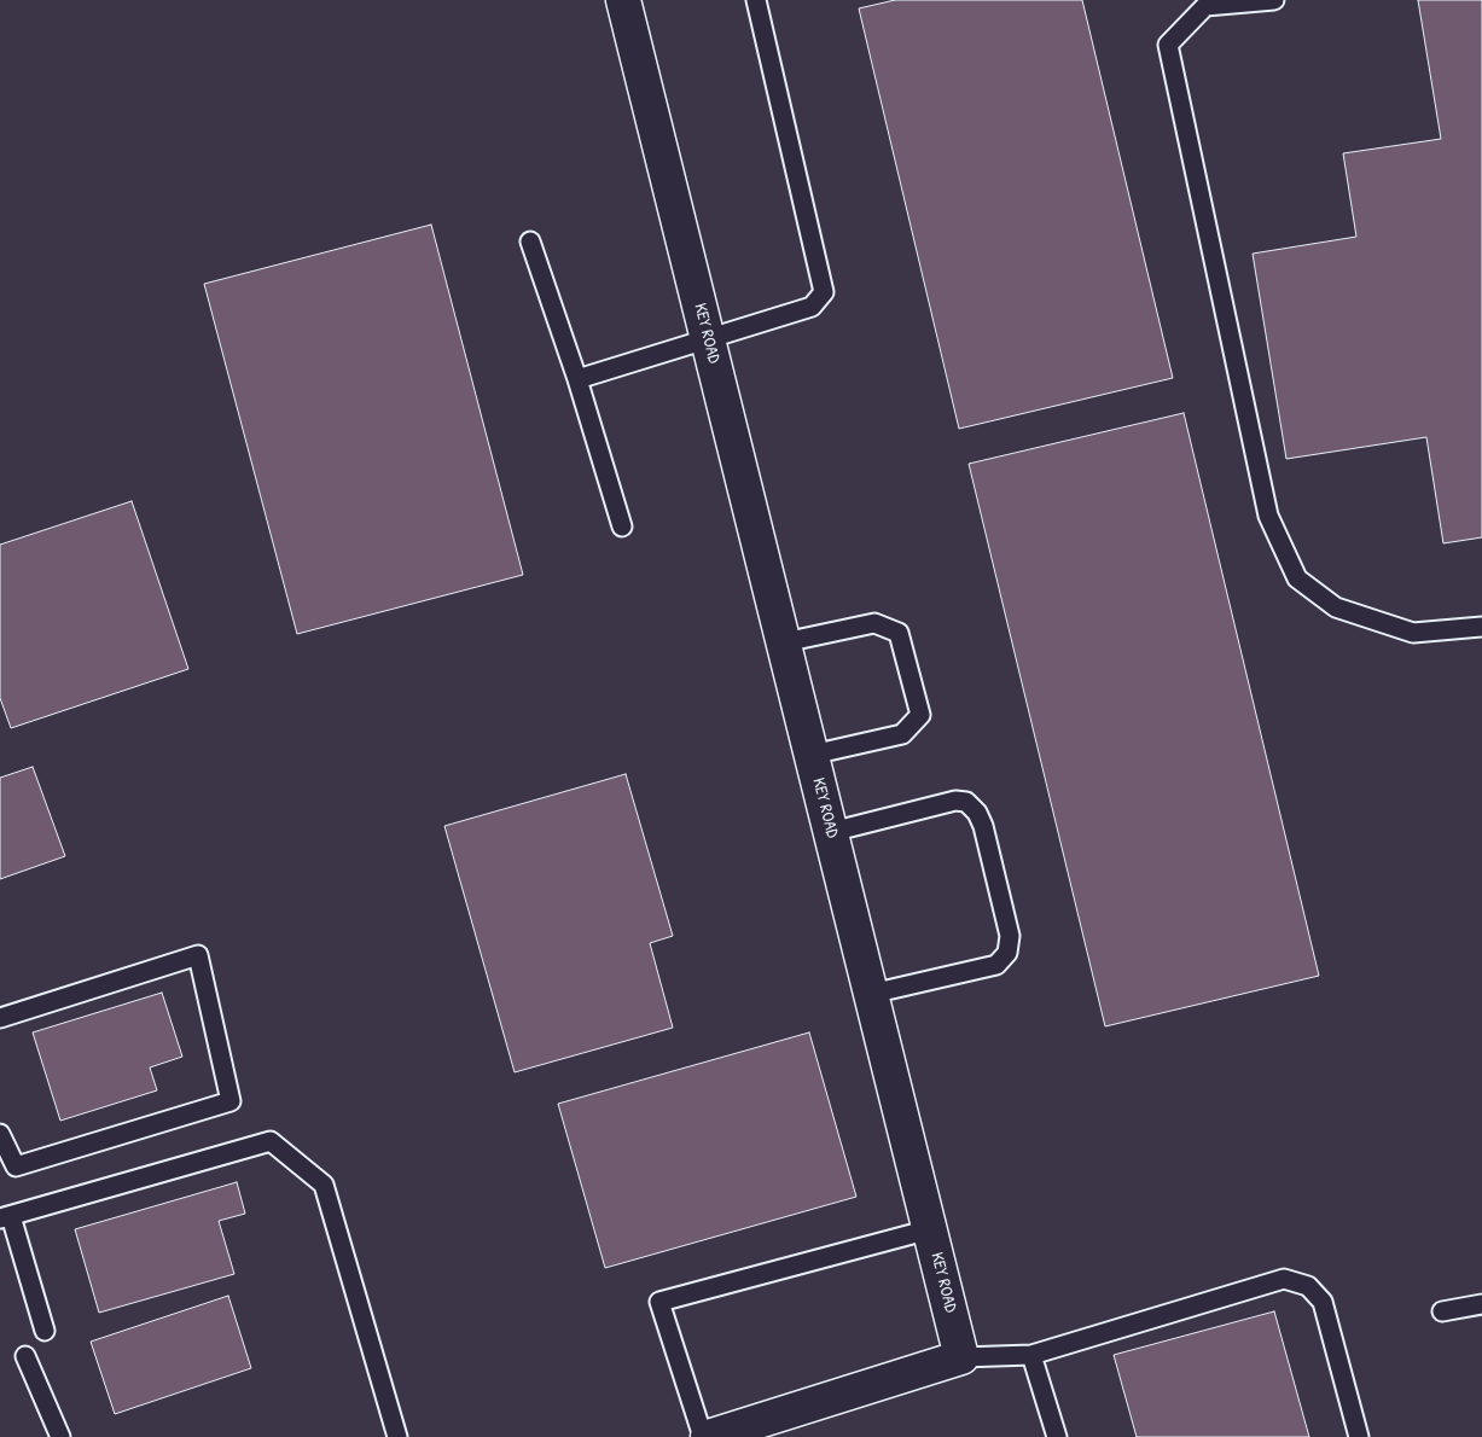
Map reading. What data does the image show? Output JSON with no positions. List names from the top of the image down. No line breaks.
{"streets":{"street":["KEY ROAD"]}}
